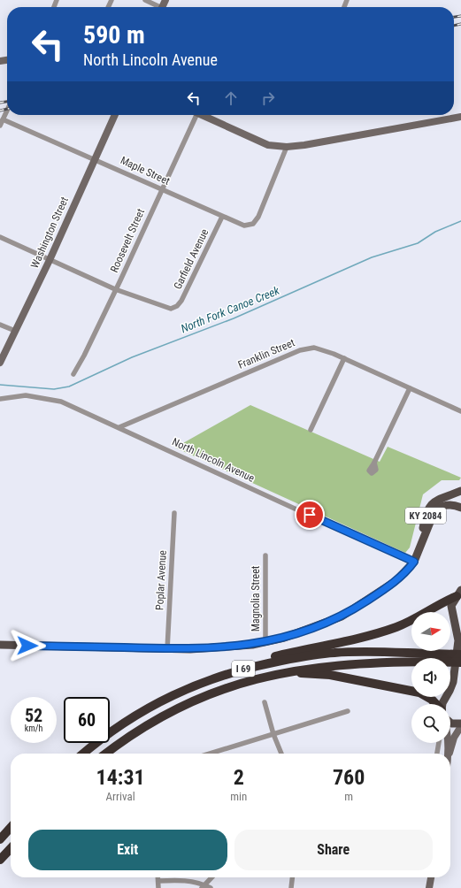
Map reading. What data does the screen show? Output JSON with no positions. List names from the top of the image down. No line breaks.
{"streets":{"highway":["I 69"],"main road":["KY 2084"],"street":["Maple Street","Washington Street","Roosevelt Street","Garfield Avenue","Franklin Street","North Lincoln Avenue","Poplar Avenue","Magnolia Street"]},"crossings":[["Maple Street","Washington Street"],["Maple Street","Roosevelt Street"],["Maple Street","Garfield Avenue"],["Roosevelt Street","Garfield Avenue"],["Franklin Street","North Lincoln Avenue"],["North Lincoln Avenue","KY 2084"],["KY 2084","Poplar Avenue"],["KY 2084","Magnolia Street"]],"water":["North Fork Canoe Creek"],"north":"right","page":{"turn":["590 m","North Lincoln Avenue"],"speed":"52 km/h","limit":"60","eta":["14:31","Arrival","2","min","760","m"],"buttons":["Exit","Share"]}}
